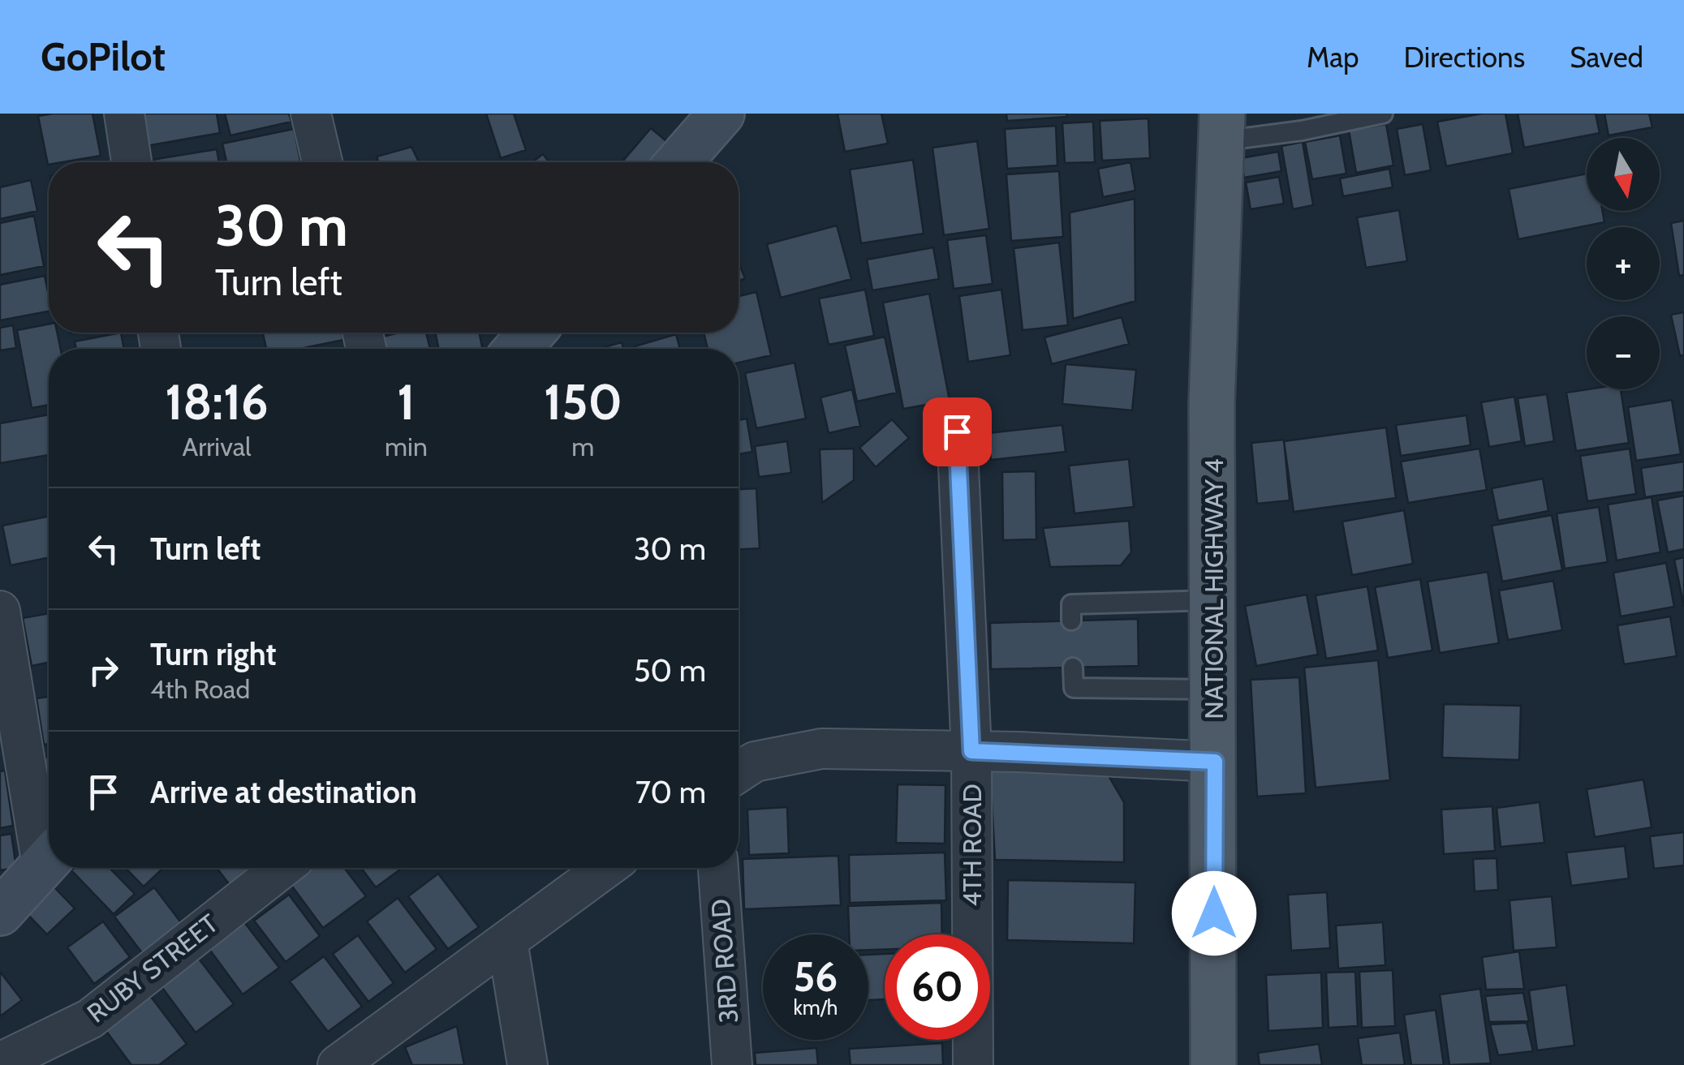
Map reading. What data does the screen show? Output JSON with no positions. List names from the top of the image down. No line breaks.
{"streets":{"main road":["NATIONAL HIGHWAY 4"],"street":["4TH ROAD","3RD ROAD","RUBY STREET"]},"north":"bottom","page":{"header":"GoPilot","nav":["Map","Directions","Saved"],"map_buttons":["+","−"],"turn":["30 m","Turn left"],"eta":["18:16","Arrival","1","min","150","m"],"list":[{"name":"Turn left","value":"30 m"},{"name":"Turn right","note":"4th Road","value":"50 m"},{"name":"Arrive at destination","value":"70 m"}],"speed":"56 km/h","limit":"60"}}
